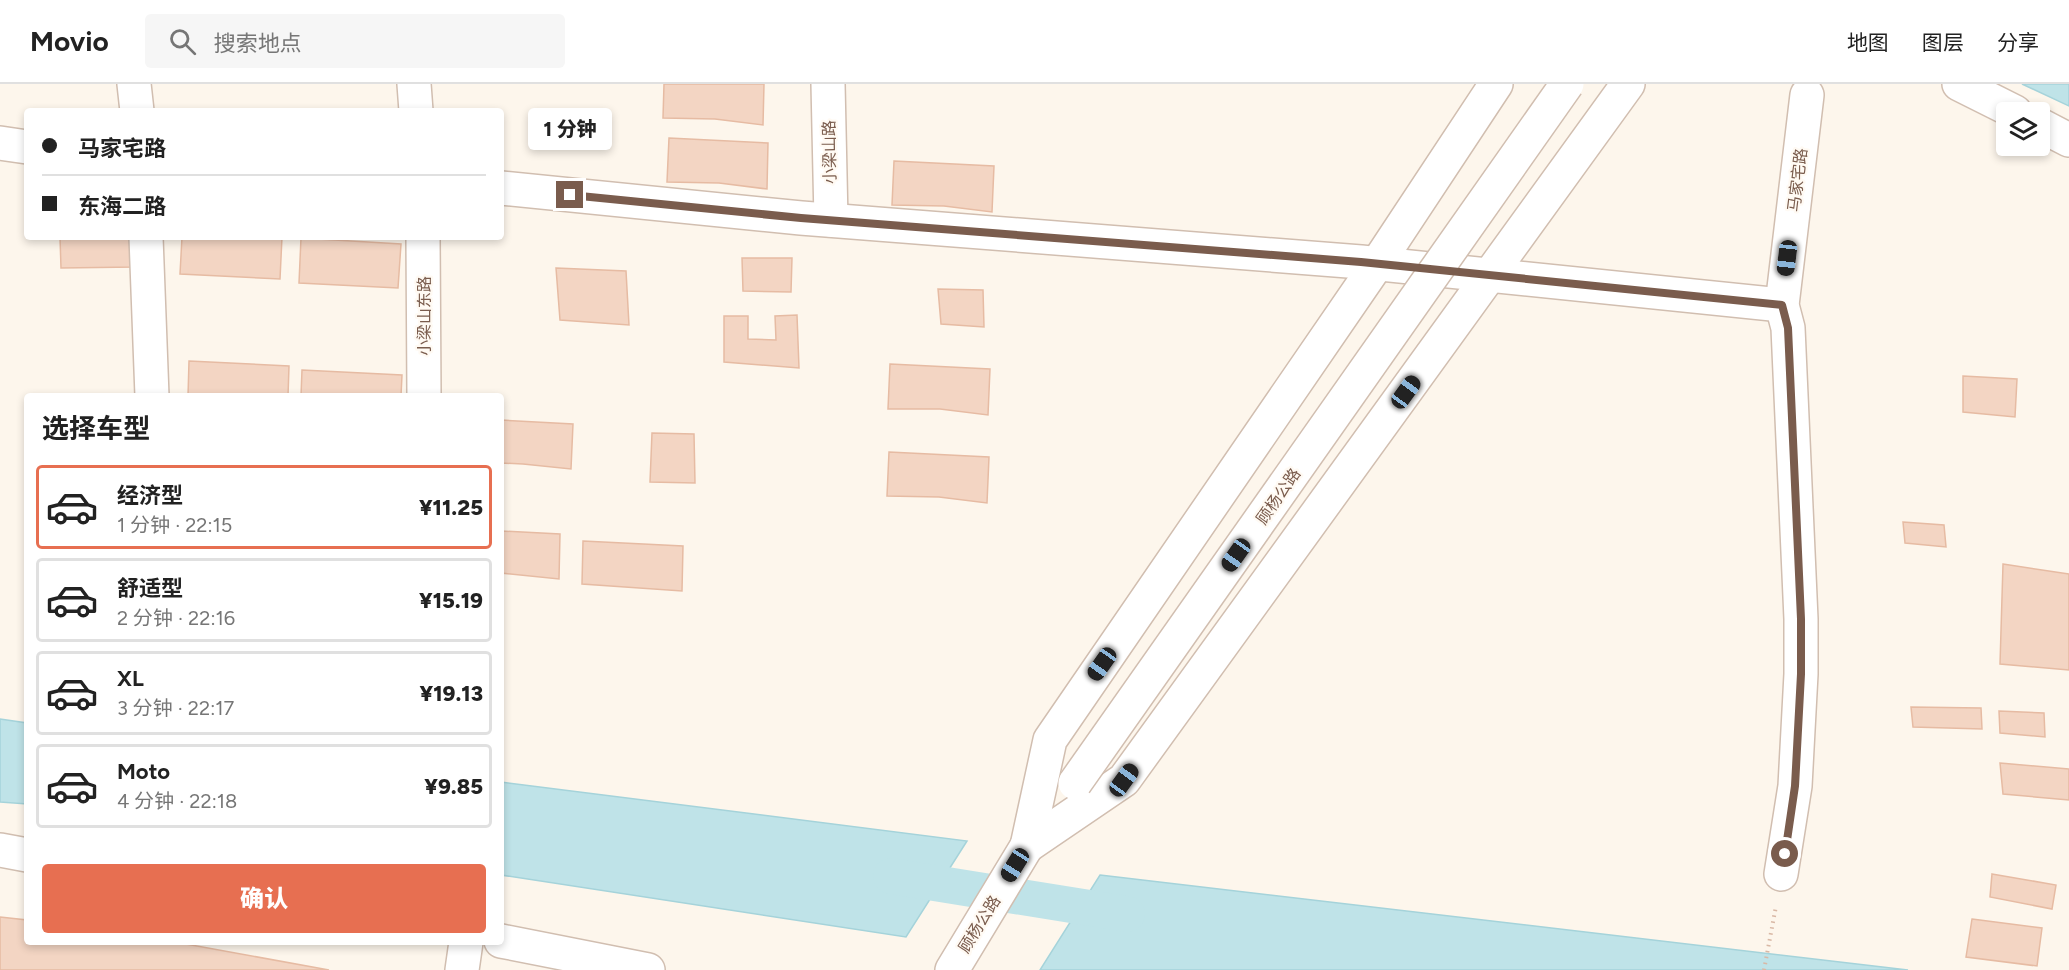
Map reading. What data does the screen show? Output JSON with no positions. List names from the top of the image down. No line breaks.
{"streets":{"street":["小梁山路","马家宅路","小梁山东路","顾杨公路"]},"page":{"header":"Movio","search":"搜索地点","nav":["地图","图层","分享"],"bubble":"1 分钟","banner":["马家宅路","东海二路"],"heading":"选择车型","list":[{"name":"经济型","note":"1 分钟 · 22:15","value":"¥11.25"},{"name":"舒适型","note":"2 分钟 · 22:16","value":"¥15.19"},{"name":"XL","note":"3 分钟 · 22:17","value":"¥19.13"},{"name":"Moto","note":"4 分钟 · 22:18","value":"¥9.85"}],"buttons":"确认"}}
